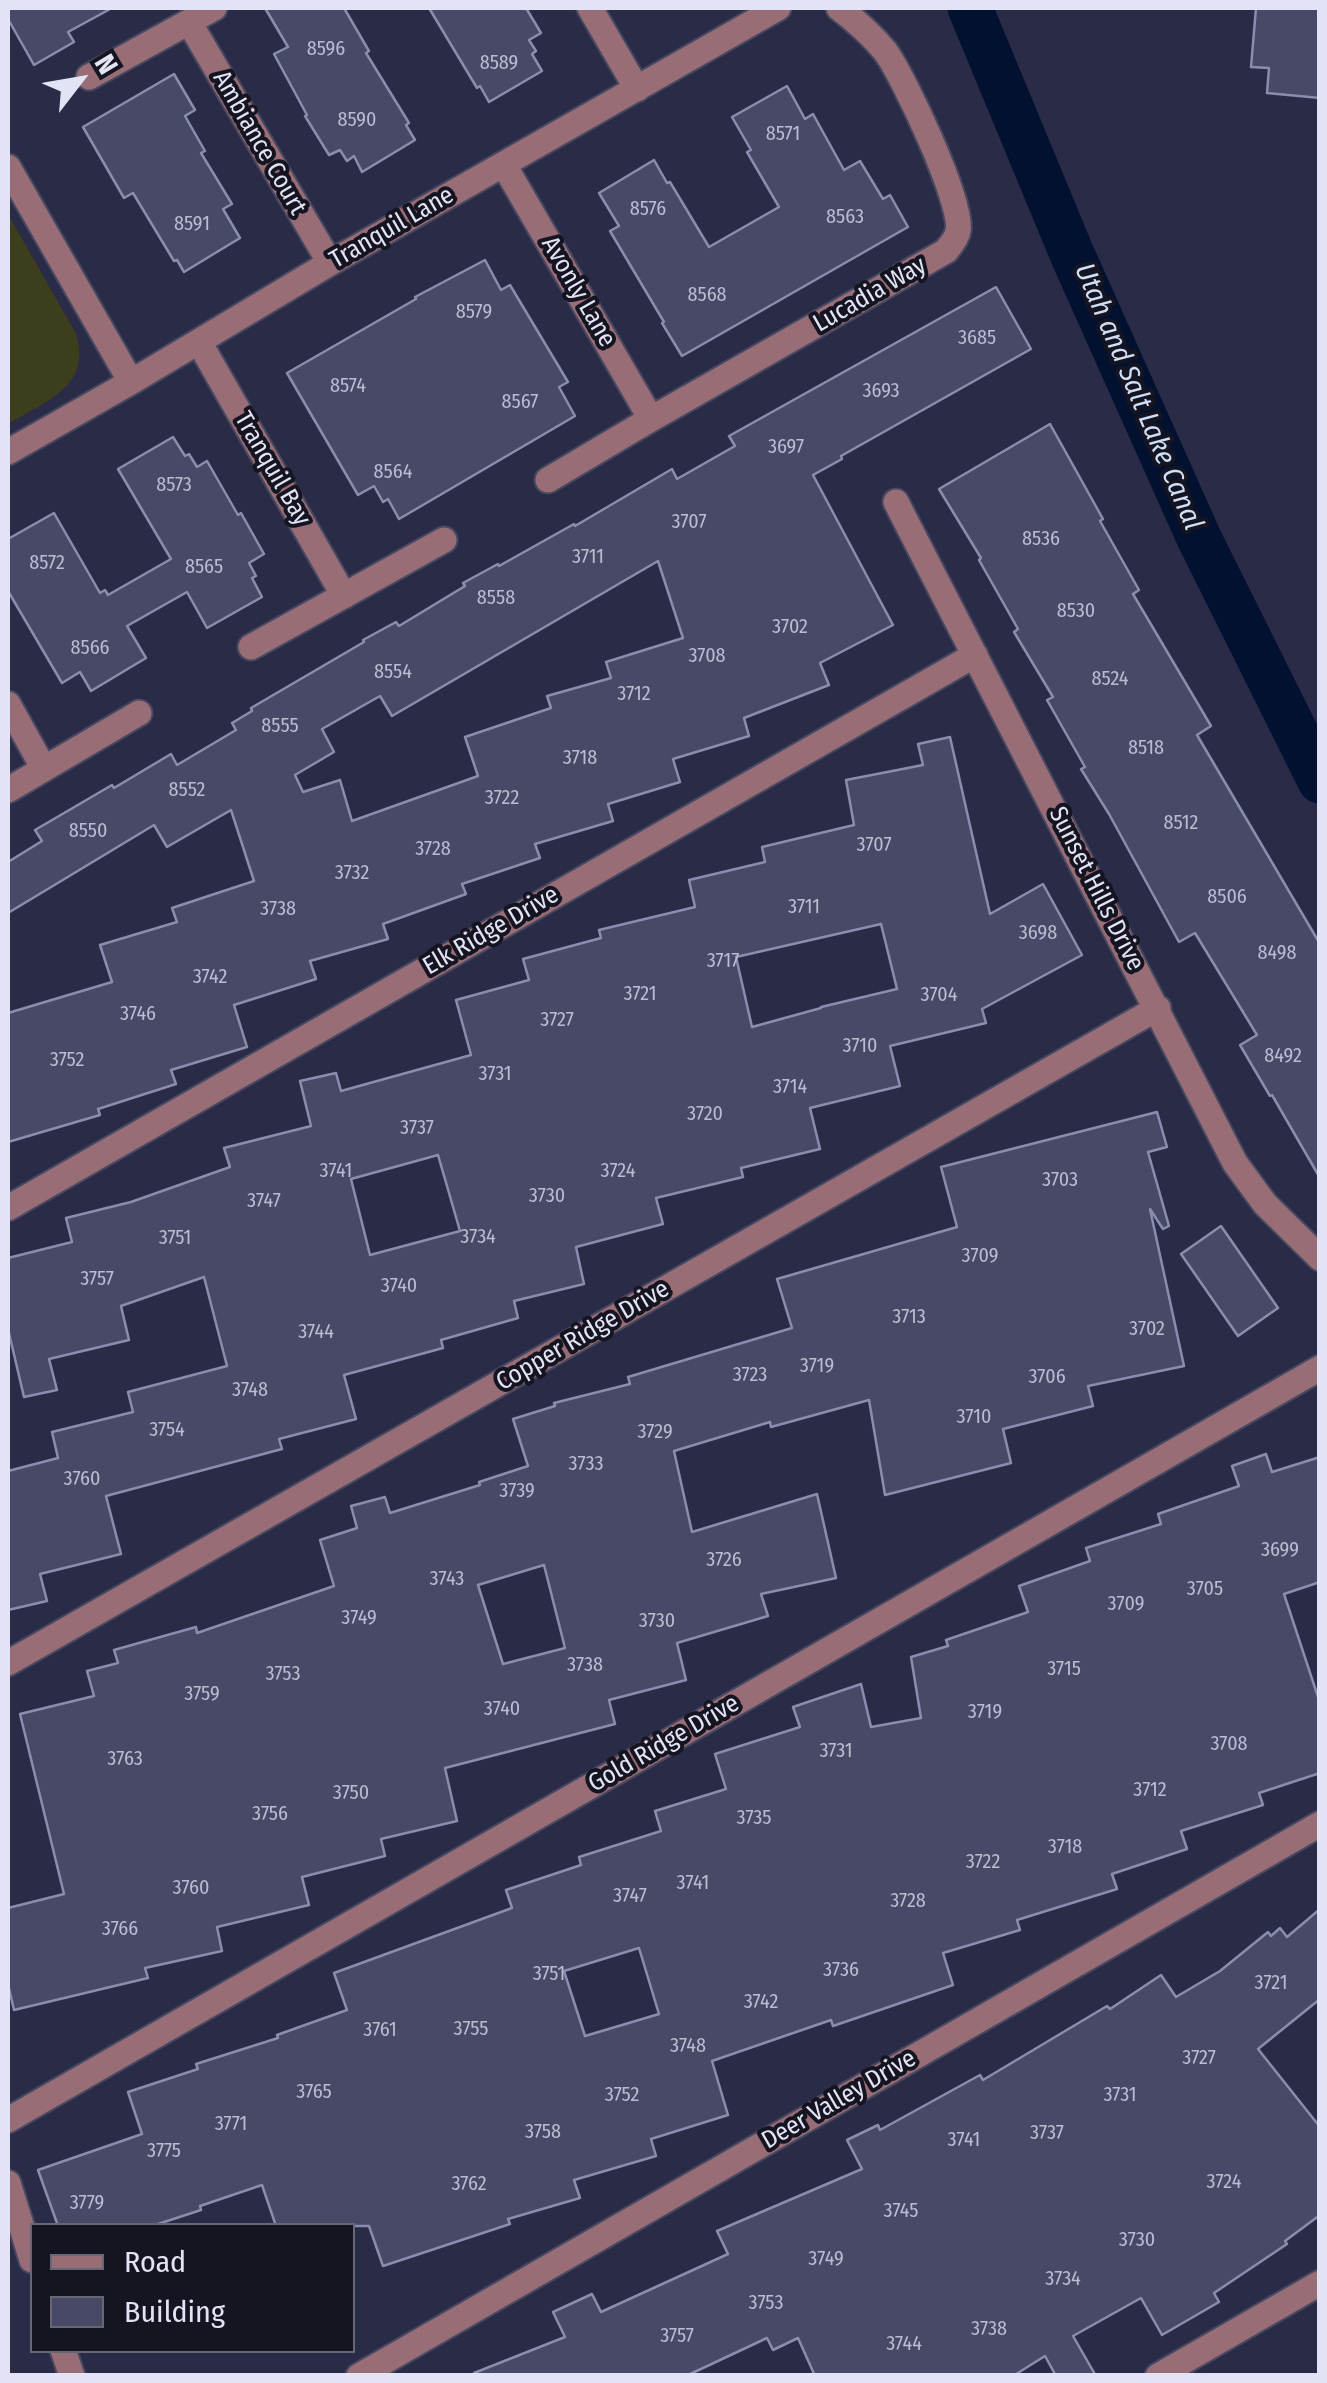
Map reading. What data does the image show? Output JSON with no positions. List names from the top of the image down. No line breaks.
{"streets":{"street":["Ambiance Court","Tranquil Lane","Avonly Lane","Lucadia Way","Tranquil Bay","Sunset Hills Drive","Elk Ridge Drive","Copper Ridge Drive","Gold Ridge Drive","Deer Valley Drive"]},"crossings":[["Ambiance Court","Tranquil Lane"],["Tranquil Lane","Avonly Lane"],["Tranquil Lane","Tranquil Bay"],["Avonly Lane","Lucadia Way"],["Sunset Hills Drive","Elk Ridge Drive"],["Sunset Hills Drive","Copper Ridge Drive"]],"water":["Utah and Salt Lake Canal"],"house_numbers":["8596","8589","8590","8571","8576","8563","8591","8568","8579","3685","8574","3693","8567","3697","8564","8573","3707","8536","3711","8572","8565","8558","8530","3702","8566","3708","8554","8524","3712","8555","8518","3718","8552","3722","8512","8550","3707","3728","3732","8506","3711","3738","3698","8498","3717","3742","3721","3704","3746","3727","3710","8492","3752","3731","3714","3720","3737","3741","3724","3703","3730","3747","3734","3751","3709","3757","3740","3713","3702","3744","3719","3723","3706","3748","3710","3754","3729","3733","3760","3739","3699","3726","3743","3705","3709","3749","3730","3738","3715","3753","3759","3740","3719","3708","3731","3763","3712","3750","3756","3735","3718","3722","3741","3760","3747","3728","3766","3736","3751","3721","3742","3755","3761","3748","3727","3765","3752","3731","3771","3758","3737","3741","3775","3724","3762","3779","3745","3730","3749","3734","3753","3738","3757","3744"],"legend":["Road","Building"],"north":"top right"}
